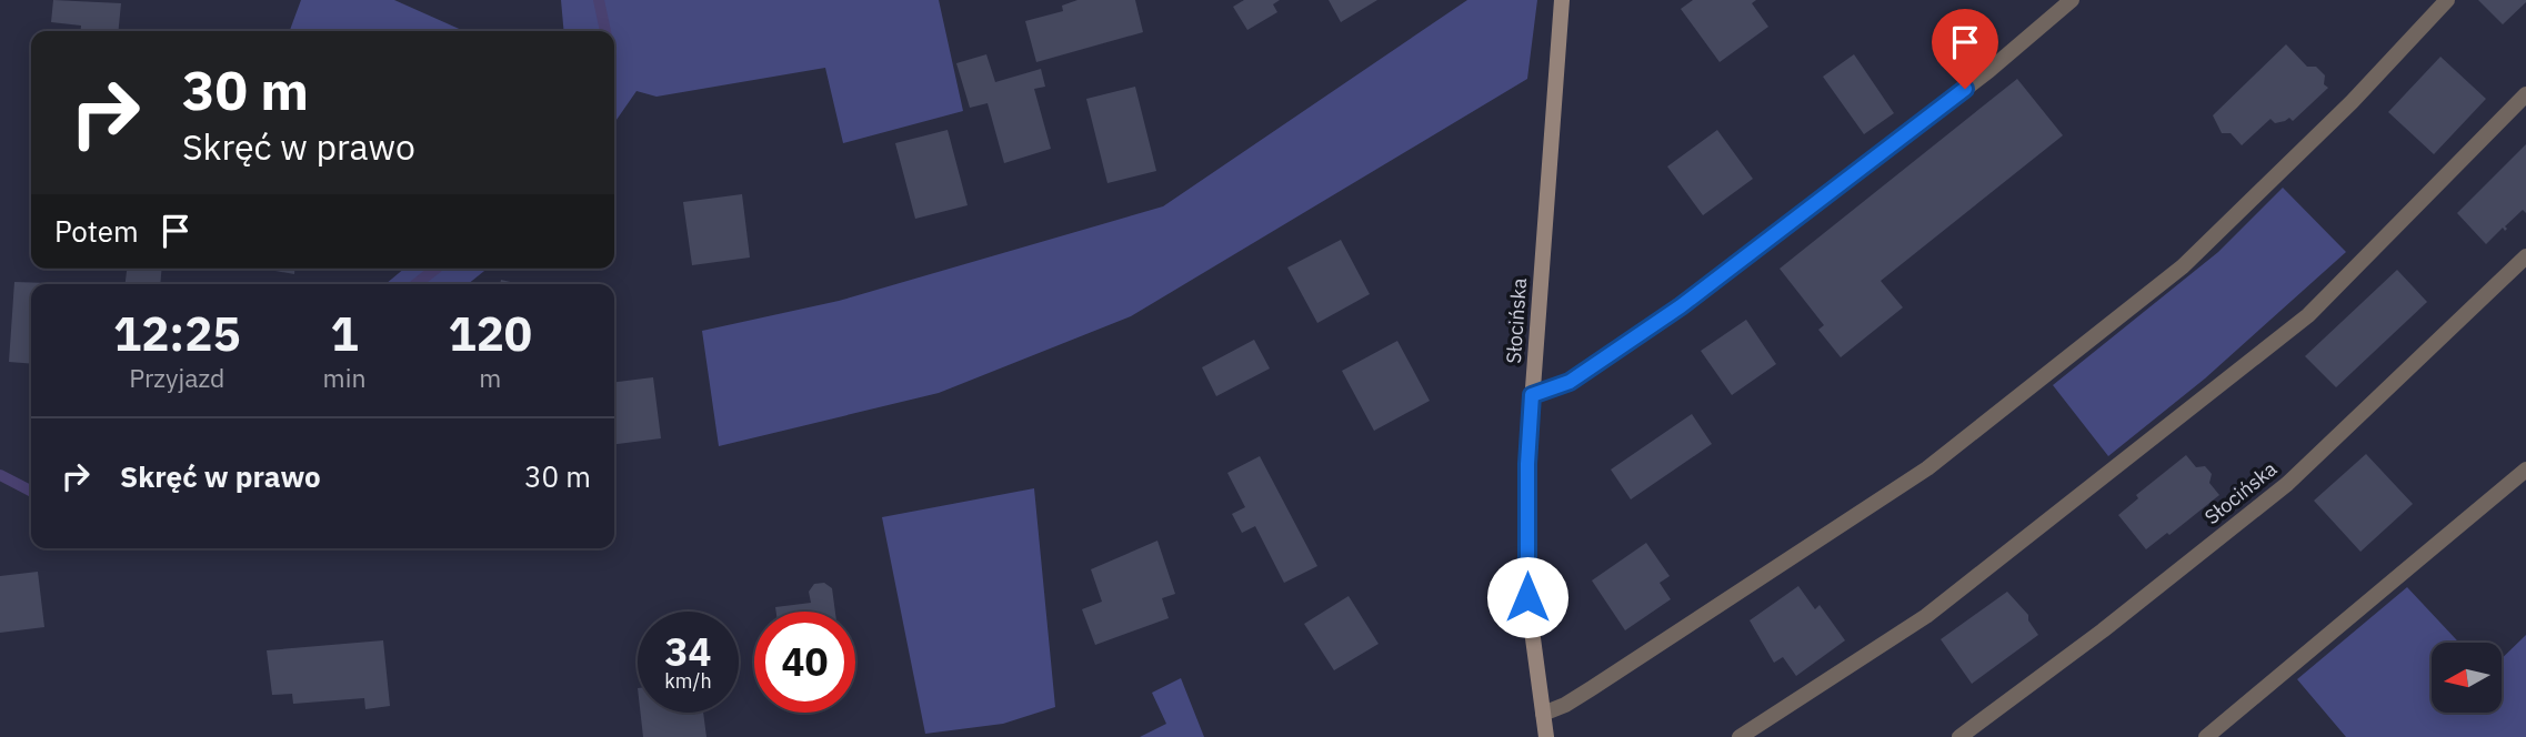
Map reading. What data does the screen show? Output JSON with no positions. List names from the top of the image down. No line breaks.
{"streets":{"street":["Słocińska"]},"north":"left","page":{"turn":["30 m","Skręć w prawo"],"then":"Potem","eta":["12:25","Przyjazd","1","min","120","m"],"list":[{"name":"Skręć w prawo","value":"30 m"}],"speed":"34 km/h","limit":"40"}}
